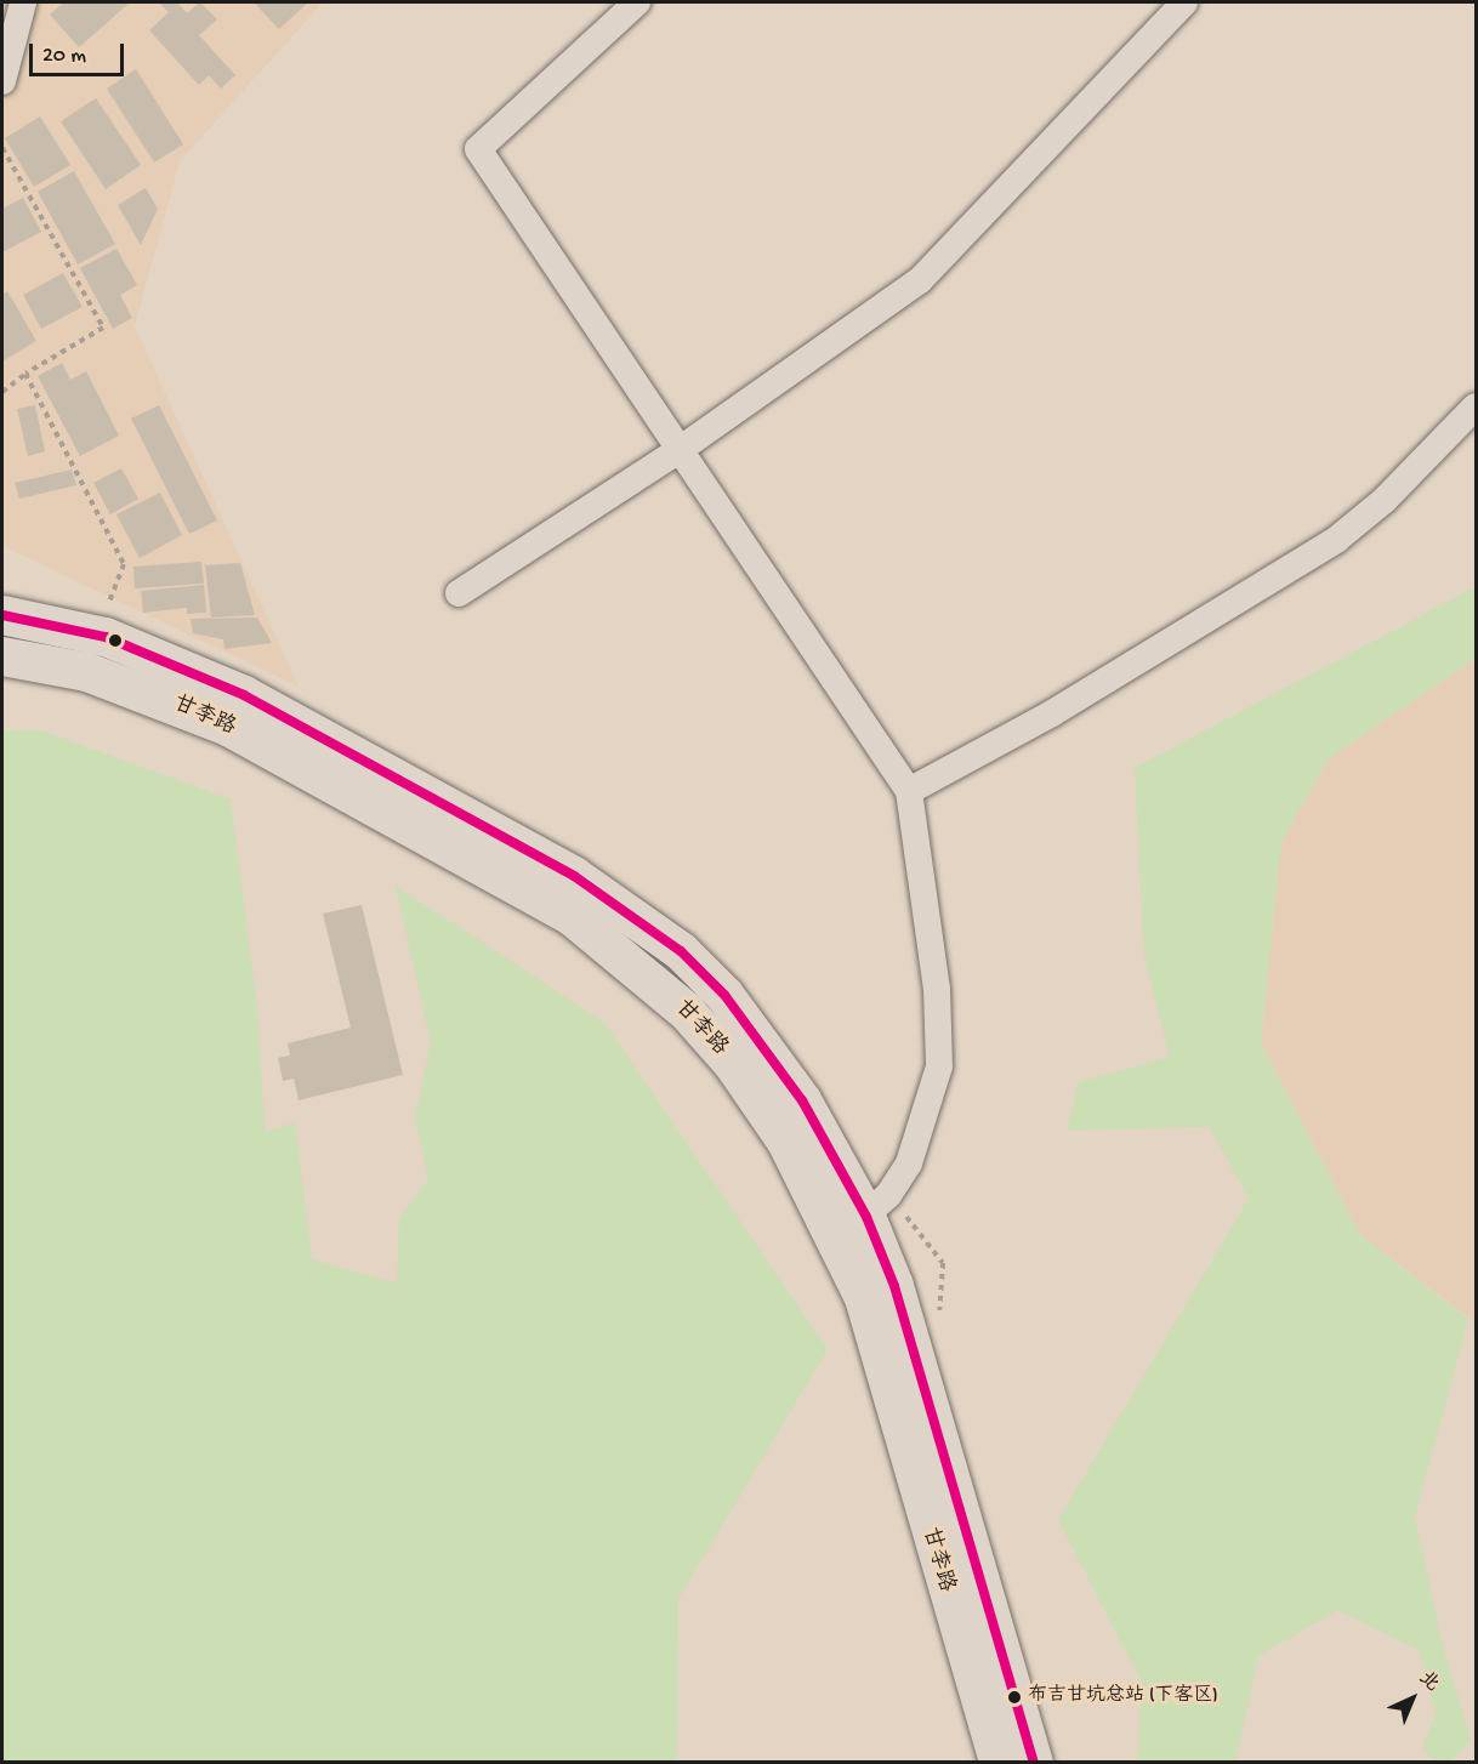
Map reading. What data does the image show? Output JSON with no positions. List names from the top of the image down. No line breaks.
{"streets":{"main road":["甘李路"]},"places":["布吉甘坑总站 (下客区)"],"scale_bar":"20 m","north":"top right"}
